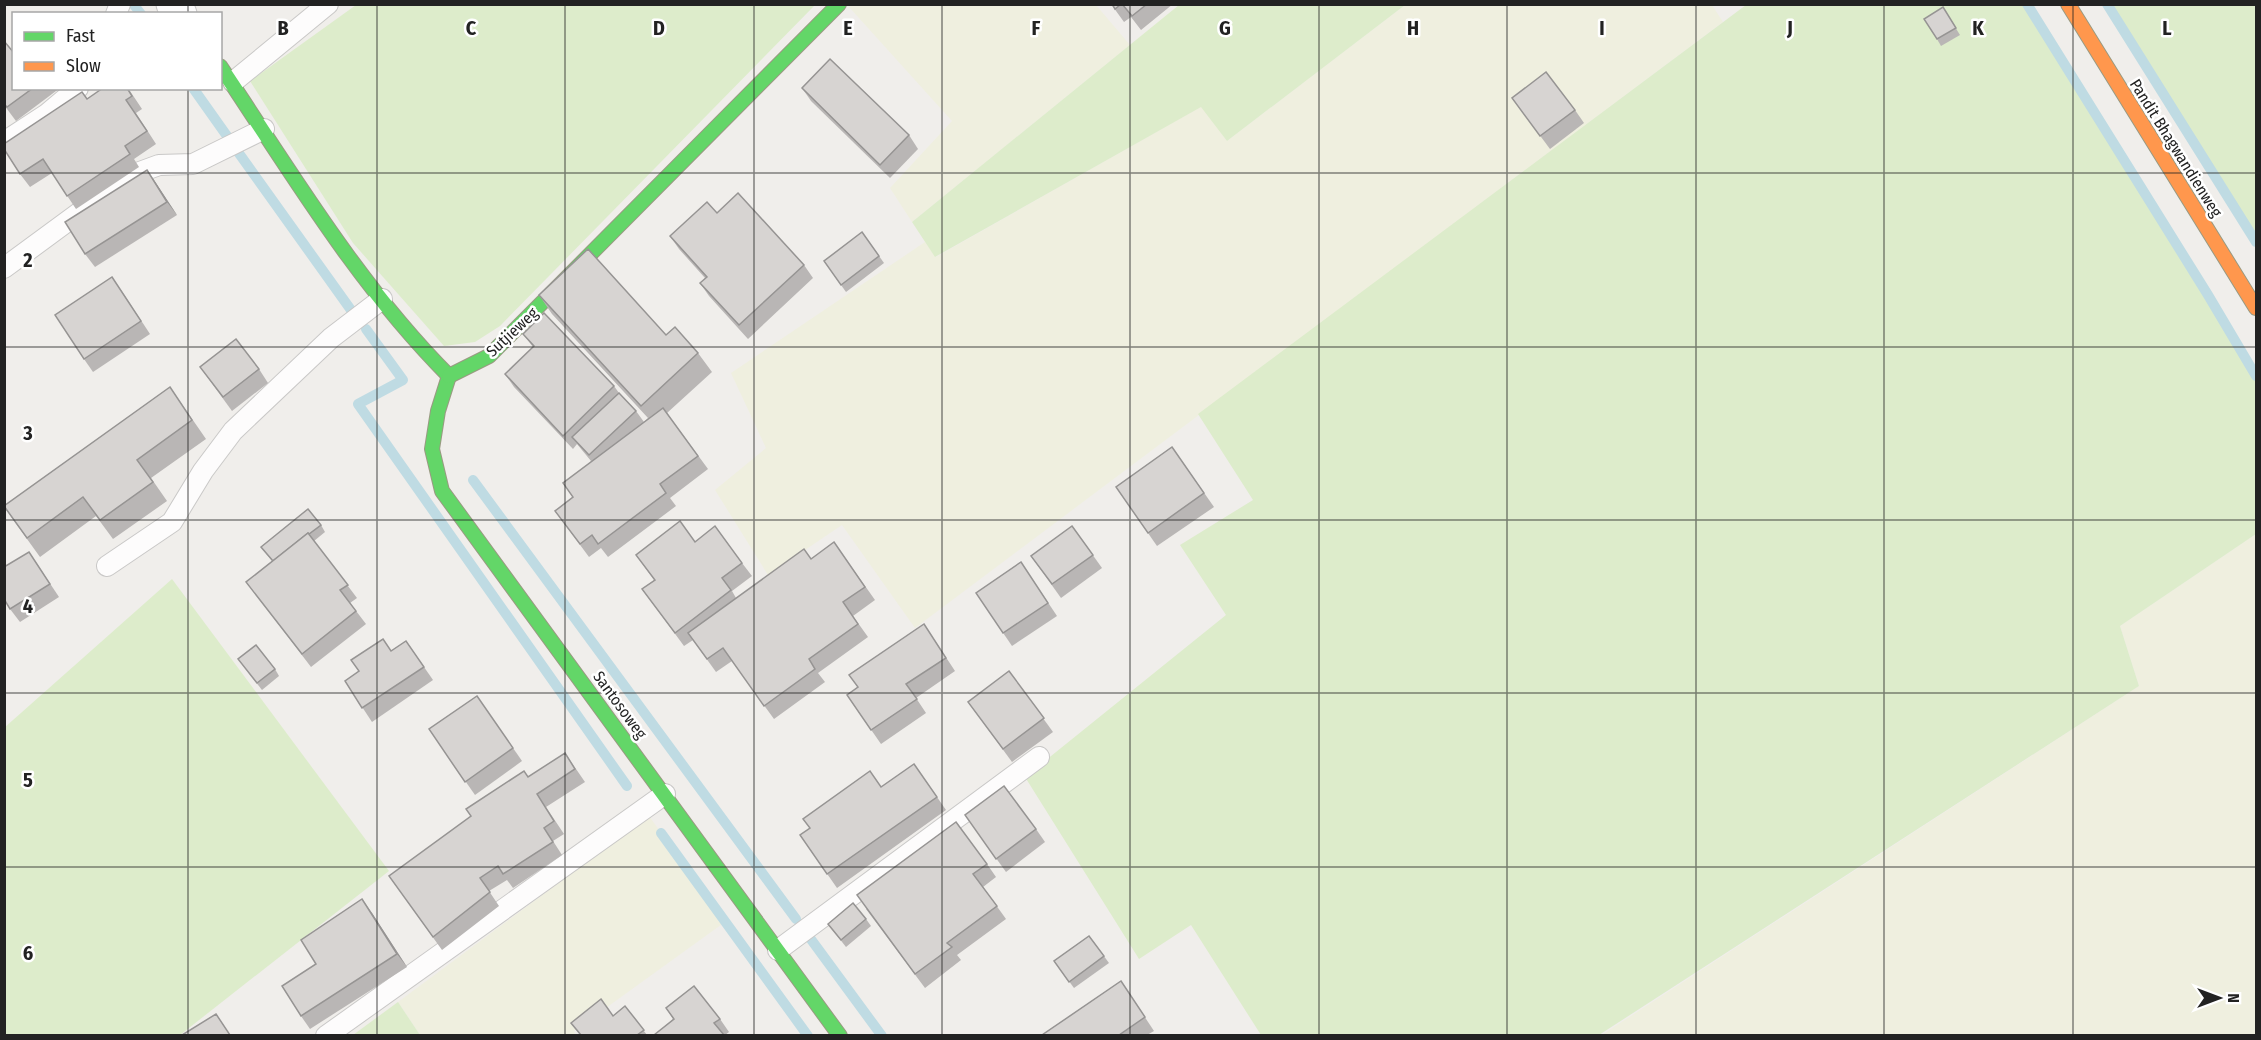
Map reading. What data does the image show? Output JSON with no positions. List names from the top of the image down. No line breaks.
{"streets":{"street":["Pandit Bhagwandienweg","Sutjieweg","Santosoweg"]},"crossings":[["Sutjieweg","Santosoweg"]],"legend":["Fast","Slow"],"north":"right","grid":{"columns":["B","C","D","E","F","G","H","I","J","K","L"],"rows":["2","3","4","5","6"]}}
